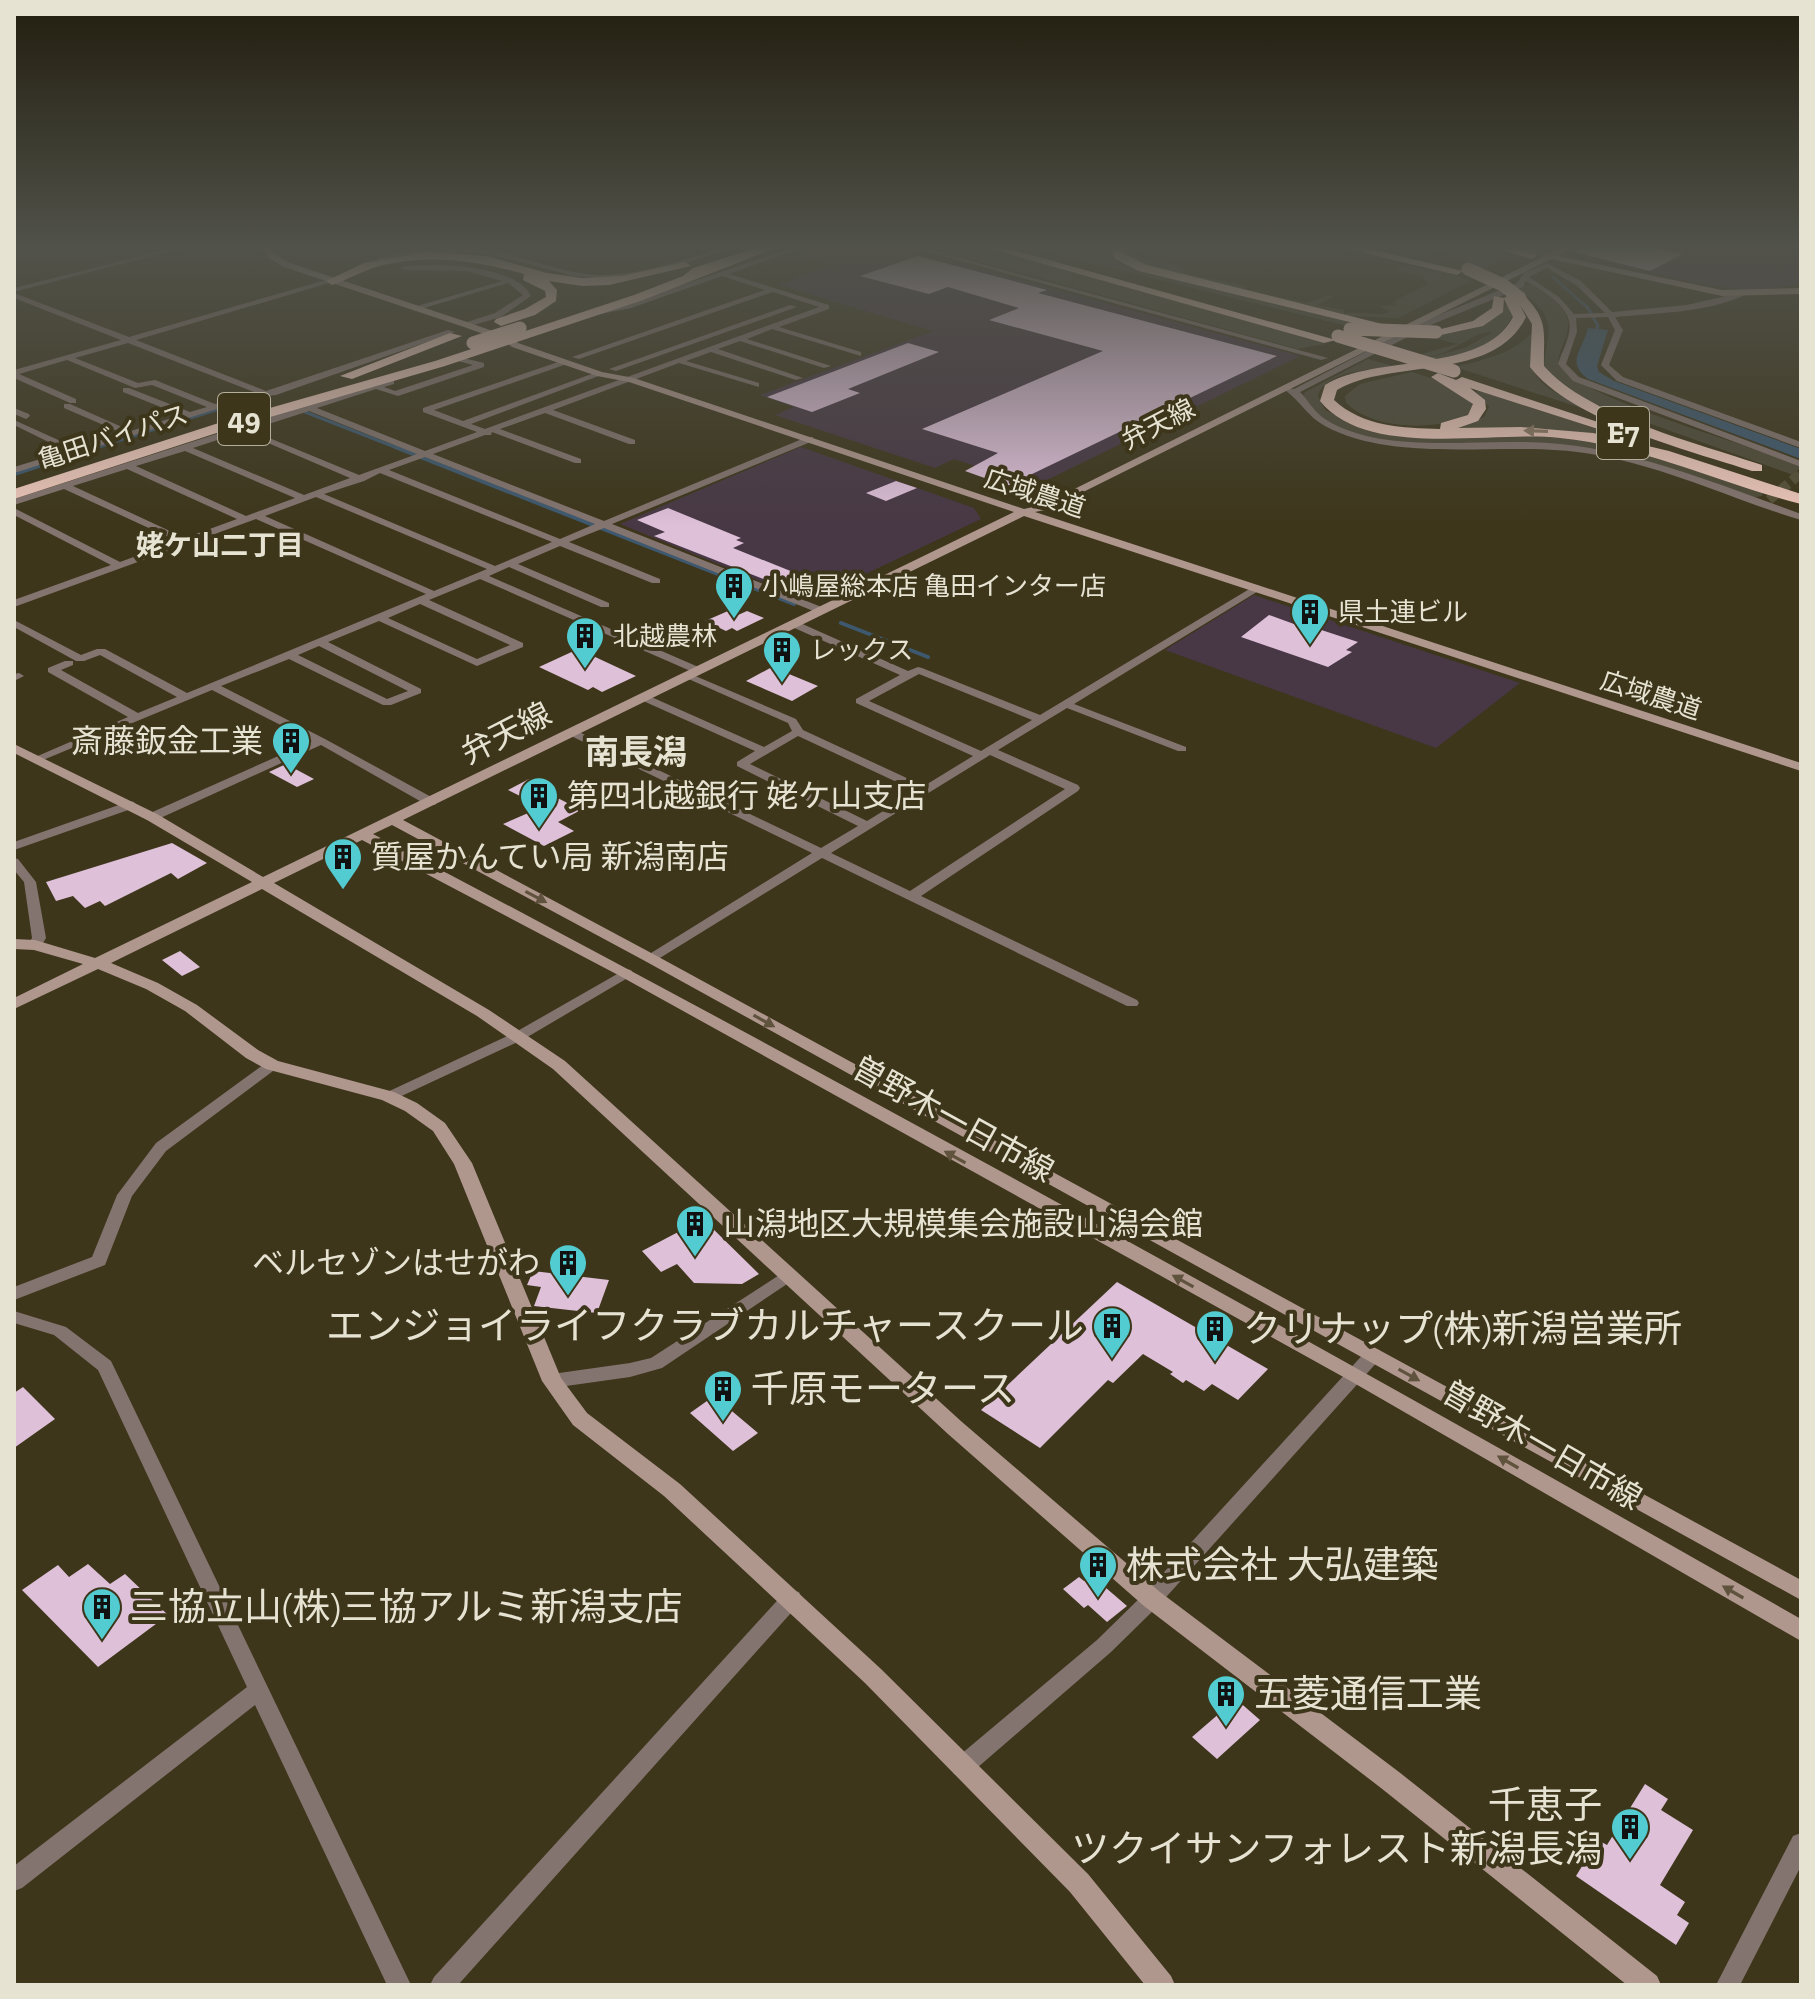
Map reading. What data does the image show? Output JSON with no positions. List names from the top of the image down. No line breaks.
{"streets":{"highway":["49","E7","亀田バイパス"],"street":["弁天線","広域農道","曽野木一日市線"]},"crossings":[["弁天線","広域農道"],["弁天線","曽野木一日市線"]],"districts":["姥ケ山二丁目","南長潟"],"places":{"building":["小嶋屋総本店 亀田インター店","県土連ビル","北越農林","レックス","斎藤鈑金工業","第四北越銀行 姥ケ山支店","質屋かんてい局 新潟南店","山潟地区大規模集会施設山潟会館","ベルセゾンはせがわ","エンジョイライフクラブカルチャースクール","クリナップ(株)新潟営業所","千原モータース","株式会社 大弘建築","三協立山(株)三協アルミ新潟支店","五菱通信工業","千恵子 ツクイサンフォレスト新潟長潟"]}}
